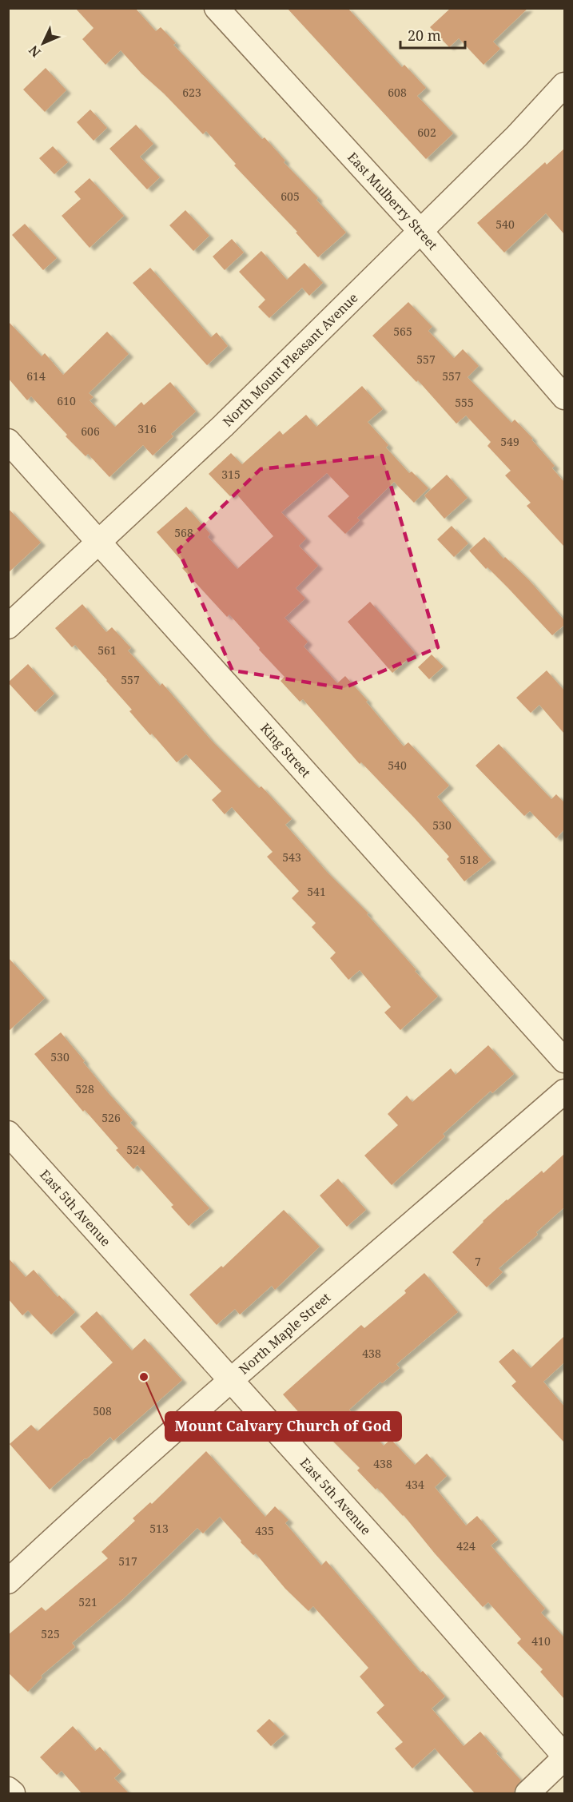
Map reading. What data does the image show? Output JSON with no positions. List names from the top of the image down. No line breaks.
{"streets":{"street":["East Mulberry Street","North Mount Pleasant Avenue","King Street","East 5th Avenue","North Maple Street"]},"crossings":[["East Mulberry Street","North Mount Pleasant Avenue"],["North Mount Pleasant Avenue","King Street"],["East 5th Avenue","North Maple Street"]],"places":["Mount Calvary Church of God"],"house_numbers":["623","608","602","605","540","565","557","614","557","610","555","316","606","549","315","568","561","557","540","530","543","518","541","530","528","526","524","7","438","508","438","434","513","435","424","517","521","525","410"],"scale_bar":"20 m","north":"bottom left"}
